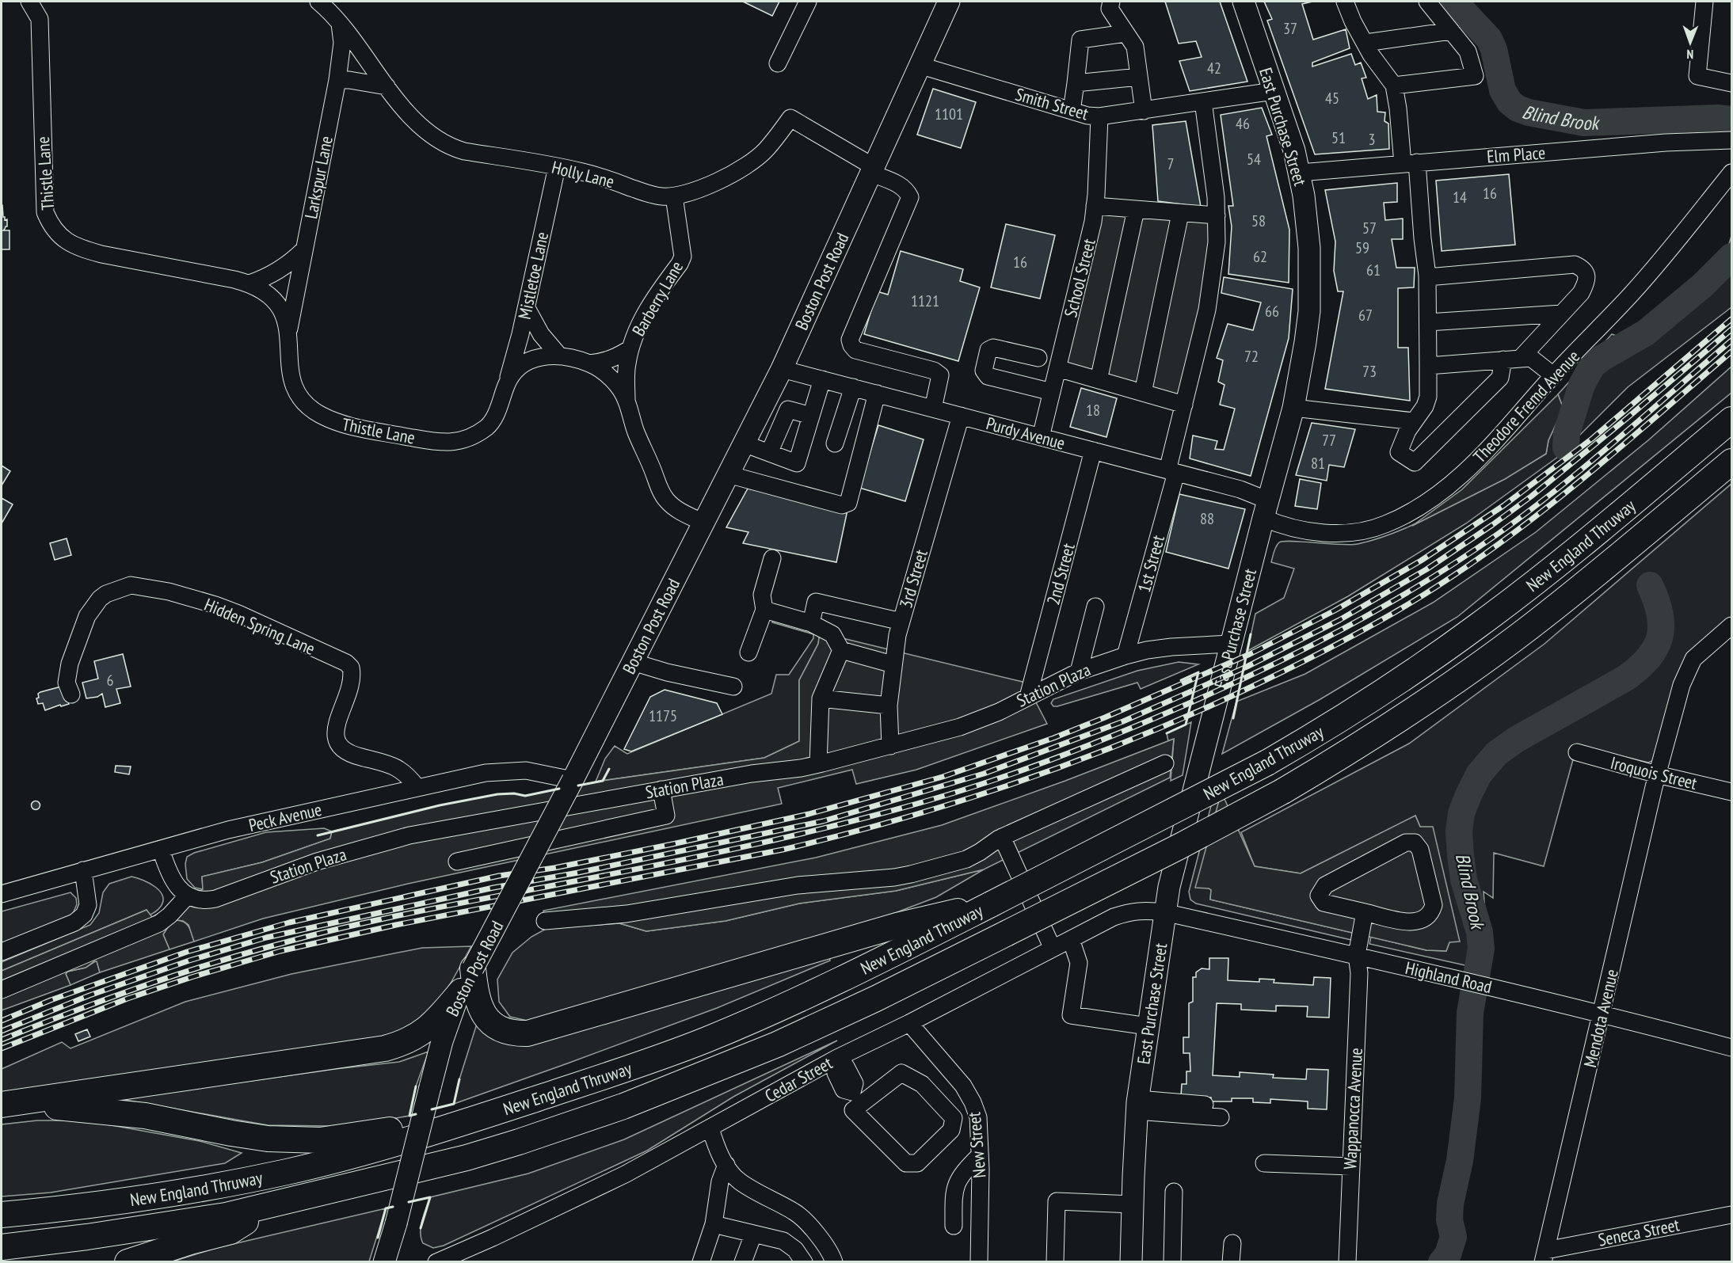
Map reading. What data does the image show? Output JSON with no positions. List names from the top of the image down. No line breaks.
{"streets":{"highway":["New England Thruway"],"main road":["East Purchase Street","Boston Post Road"],"street":["Smith Street","Elm Place","Thistle Lane","Holly Lane","Larkspur Lane","Mistletoe Lane","School Street","Barberry Lane","Theodore Fremd Avenue","Purdy Avenue","1st Street","2nd Street","3rd Street","Hidden Spring Lane","Station Plaza","Iroquois Street","Peck Avenue","Highland Road","Mendota Avenue","Cedar Street","Wappanocca Avenue","New Street","Seneca Street"]},"crossings":[["Smith Street","East Purchase Street"],["Smith Street","School Street"],["Smith Street","Boston Post Road"],["Smith Street","1st Street"],["East Purchase Street","Elm Place"],["East Purchase Street","Theodore Fremd Avenue"],["East Purchase Street","Purdy Avenue"],["East Purchase Street","Station Plaza"],["East Purchase Street","Highland Road"],["East Purchase Street","Cedar Street"],["Thistle Lane","Larkspur Lane"],["Thistle Lane","Mistletoe Lane"],["Thistle Lane","Boston Post Road"],["Thistle Lane","Barberry Lane"],["Holly Lane","Larkspur Lane"],["Holly Lane","Mistletoe Lane"],["Holly Lane","Boston Post Road"],["Holly Lane","Barberry Lane"],["School Street","Purdy Avenue"],["Boston Post Road","Purdy Avenue"],["Boston Post Road","Peck Avenue"],["Theodore Fremd Avenue","Purdy Avenue"],["Purdy Avenue","1st Street"],["Purdy Avenue","2nd Street"],["Purdy Avenue","3rd Street"],["1st Street","Station Plaza"],["2nd Street","Station Plaza"],["3rd Street","Station Plaza"],["Hidden Spring Lane","Peck Avenue"],["Iroquois Street","Mendota Avenue"],["Highland Road","Mendota Avenue"],["Highland Road","Cedar Street"],["Highland Road","Wappanocca Avenue"],["Mendota Avenue","Seneca Street"],["Cedar Street","New Street"]],"water":["Blind Brook"],"house_numbers":["37","42","45","1101","46","51","3","54","7","16","14","58","57","59","62","16","61","1121","66","67","72","73","18","77","81","88","6","1175"],"north":"bottom"}
